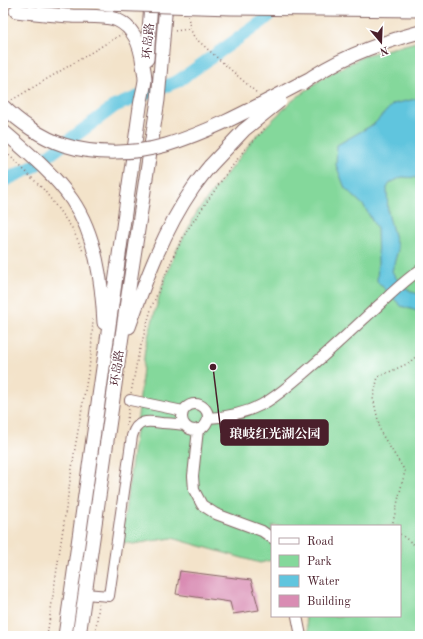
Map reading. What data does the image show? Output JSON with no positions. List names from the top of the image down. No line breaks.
{"streets":{"main road":["环岛路"]},"places":["琅岐红光湖公园"],"legend":["Road","Park","Water","Building"],"north":"bottom"}
